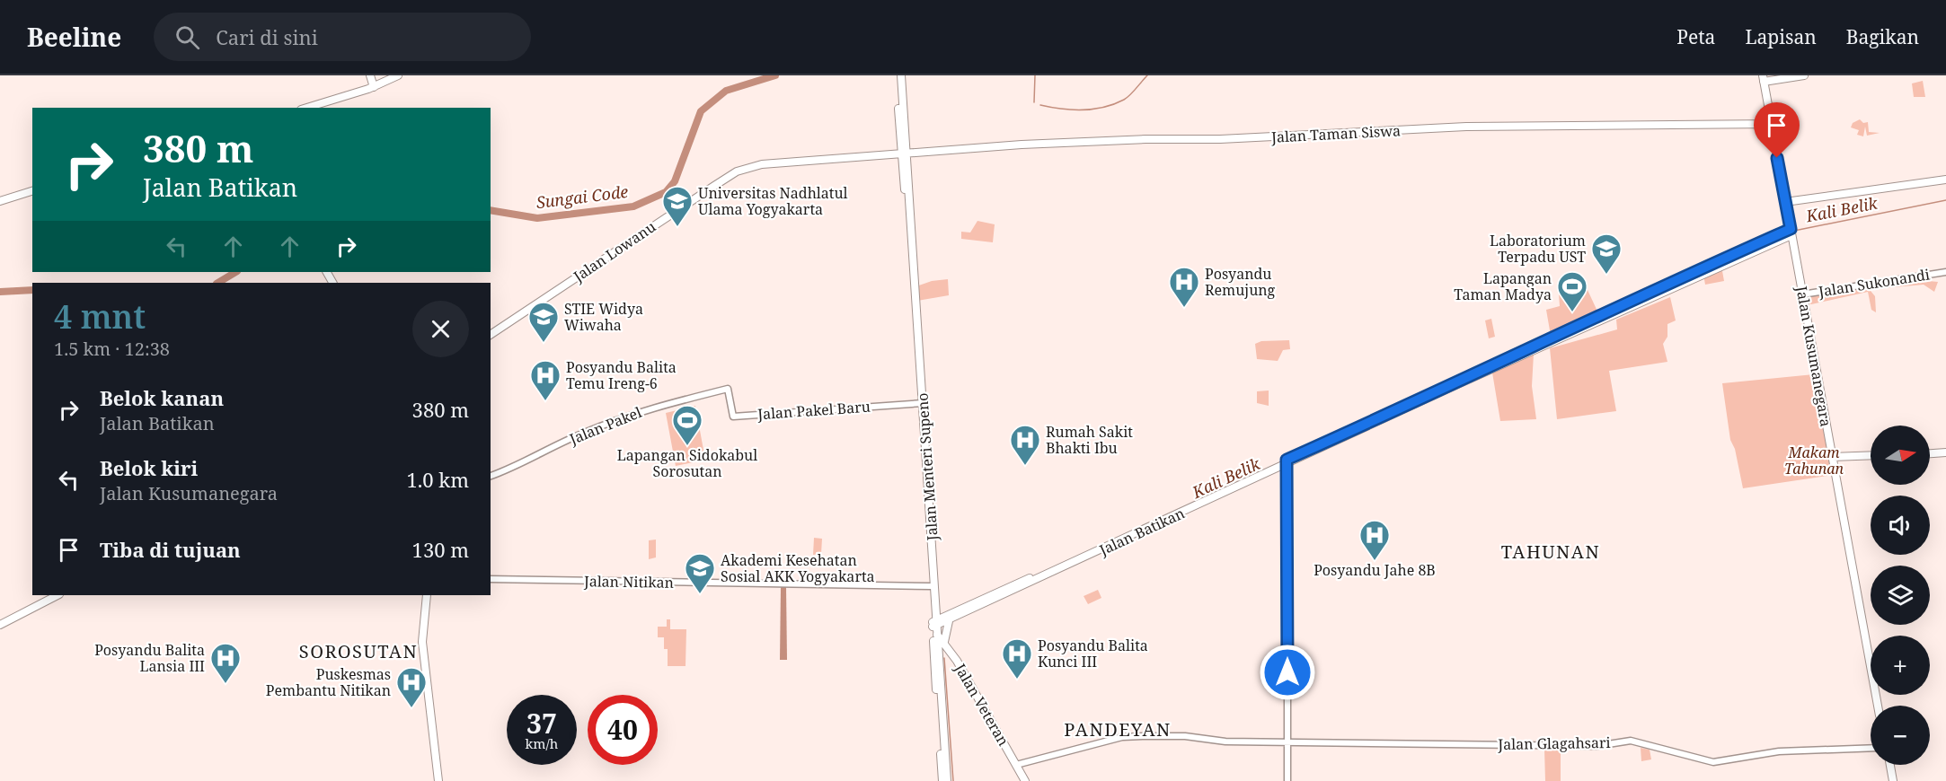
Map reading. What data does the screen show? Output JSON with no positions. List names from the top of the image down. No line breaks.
{"streets":{"main road":["Jalan Taman Siswa","Jalan Lowanu","Jalan Kusumanegara","Jalan Menteri Supeno","Jalan Batikan","Jalan Veteran"],"street":["Jalan Sukonandi","Jalan Pakel Baru","Jalan Pakel","Jalan Nitikan","Jalan Glagahsari"]},"crossings":[["Jalan Taman Siswa","Jalan Lowanu"],["Jalan Taman Siswa","Jalan Kusumanegara"],["Jalan Taman Siswa","Jalan Menteri Supeno"],["Jalan Lowanu","Jalan Menteri Supeno"],["Jalan Sukonandi","Jalan Kusumanegara"],["Jalan Kusumanegara","Jalan Batikan"],["Jalan Pakel Baru","Jalan Pakel"],["Jalan Pakel Baru","Jalan Menteri Supeno"],["Jalan Menteri Supeno","Jalan Batikan"],["Jalan Menteri Supeno","Jalan Nitikan"],["Jalan Menteri Supeno","Jalan Veteran"],["Jalan Batikan","Jalan Veteran"],["Jalan Veteran","Jalan Glagahsari"]],"districts":["TAHUNAN","SOROSUTAN","PANDEYAN"],"water":["Sungai Code","Kali Belik"],"parks":["Makam Tahunan"],"places":{"school or university":["Universitas Nadhlatul Ulama Yogyakarta","Laboratorium Terpadu UST","STIE Widya Wiwaha","Akademi Kesehatan Sosial AKK Yogyakarta"],"hospital":["Posyandu Remujung","Posyandu Balita Temu Ireng-6","Rumah Sakit Bhakti Ibu","Posyandu Jahe 8B","Posyandu Balita Kunci III","Posyandu Balita Lansia III","Puskesmas Pembantu Nitikan"],"sports":["Lapangan Taman Madya","Lapangan Sidokabul Sorosutan"]},"north":"right","page":{"header":"Beeline","search":"Cari di sini","nav":["Peta","Lapisan","Bagikan"],"turn":["380 m","Jalan Batikan"],"heading":["4 mnt","1.5 km · 12:38"],"list":[{"name":"Belok kanan","note":"Jalan Batikan","value":"380 m"},{"name":"Belok kiri","note":"Jalan Kusumanegara","value":"1.0 km"},{"name":"Tiba di tujuan","value":"130 m"}],"map_buttons":["+","−"],"speed":"37 km/h","limit":"40"}}
